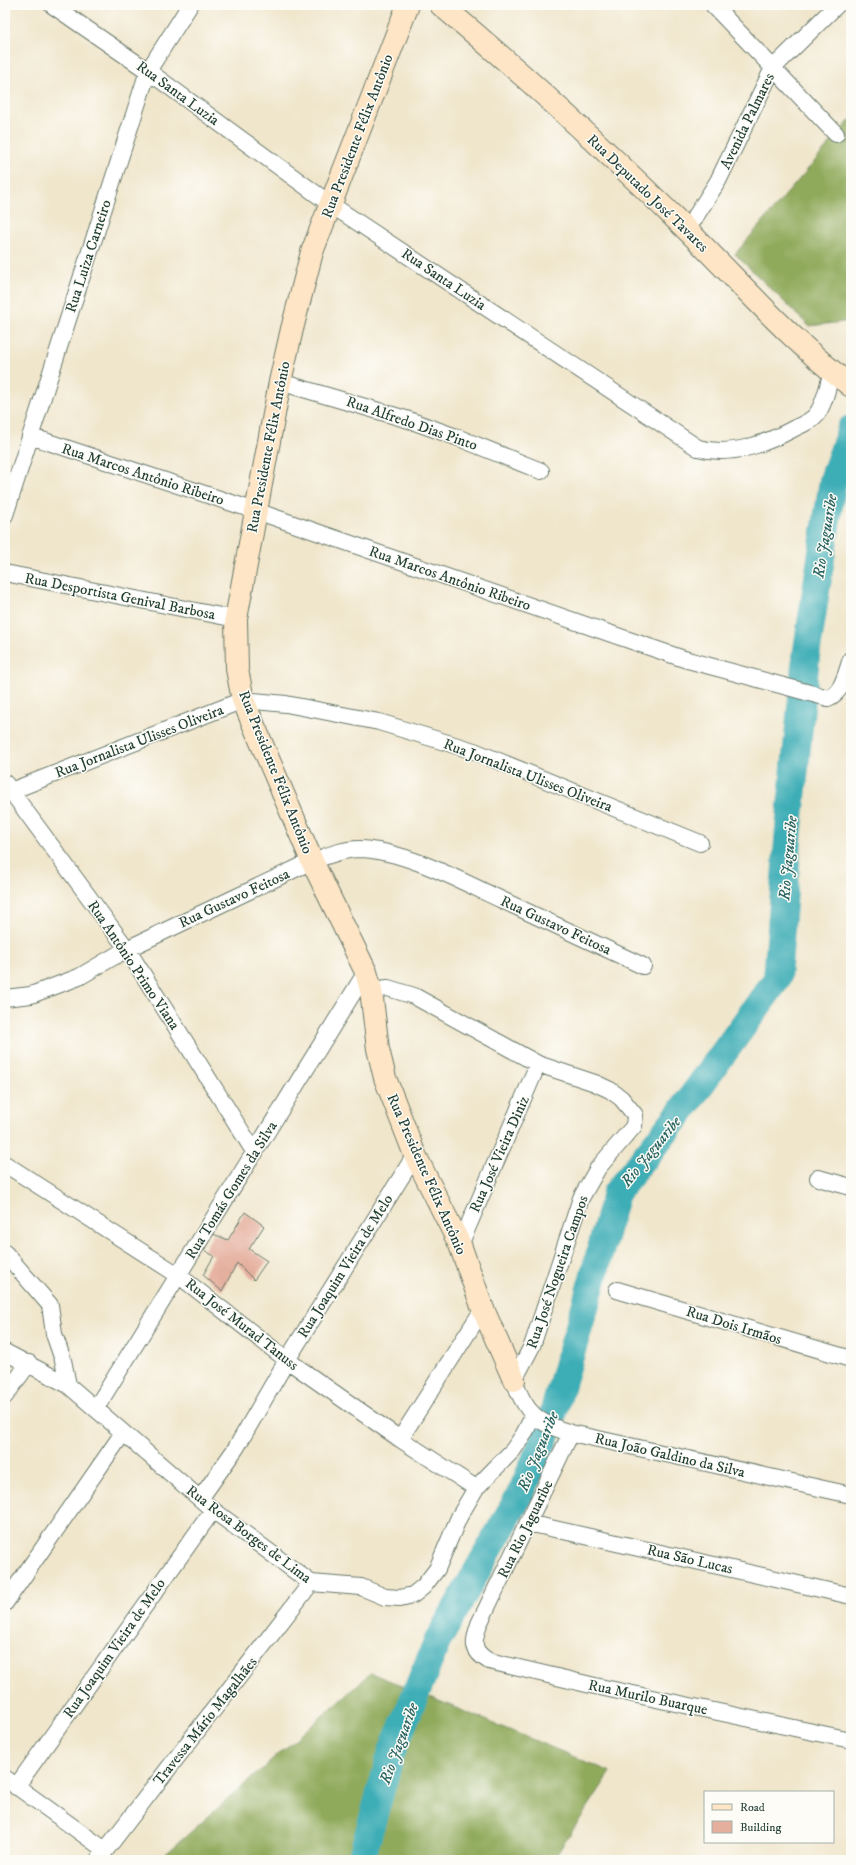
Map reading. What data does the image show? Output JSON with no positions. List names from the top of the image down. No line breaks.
{"streets":{"street":["Rua Santa Luzia","Avenida Palmares","Rua Presidente Félix Antônio","Rua Deputado José Tavares","Rua Luiza Carneiro","Rua Alfredo Dias Pinto","Rua Marcos Antônio Ribeiro","Rua Desportista Genival Barbosa","Rua Jornalista Ulisses Oliveira","Rua Gustavo Feitosa","Rua Antônio Primo Viana","Rua José Vieira Diniz","Rua Tomás Gomes da Silva","Rua Joaquim Vieira de Melo","Rua José Nogueira Campos","Rua José Murad Tanuss","Rua Dois Irmãos","Rua João Galdino da Silva","Rua Rio Jaguaribe","Rua Rosa Borges de Lima","Rua São Lucas","Rua Murilo Buarque","Travessa Mário Magalhães"]},"crossings":[["Rua Santa Luzia","Rua Presidente Félix Antônio"],["Rua Santa Luzia","Rua Deputado José Tavares"],["Rua Santa Luzia","Rua Luiza Carneiro"],["Avenida Palmares","Rua Deputado José Tavares"],["Rua Presidente Félix Antônio","Rua Alfredo Dias Pinto"],["Rua Presidente Félix Antônio","Rua Marcos Antônio Ribeiro"],["Rua Presidente Félix Antônio","Rua Desportista Genival Barbosa"],["Rua Presidente Félix Antônio","Rua Jornalista Ulisses Oliveira"],["Rua Presidente Félix Antônio","Rua Gustavo Feitosa"],["Rua Presidente Félix Antônio","Rua José Vieira Diniz"],["Rua Presidente Félix Antônio","Rua Tomás Gomes da Silva"],["Rua Presidente Félix Antônio","Rua Joaquim Vieira de Melo"],["Rua Presidente Félix Antônio","Rua José Nogueira Campos"],["Rua Luiza Carneiro","Rua Marcos Antônio Ribeiro"],["Rua Jornalista Ulisses Oliveira","Rua Antônio Primo Viana"],["Rua Gustavo Feitosa","Rua Antônio Primo Viana"],["Rua Antônio Primo Viana","Rua Tomás Gomes da Silva"],["Rua José Vieira Diniz","Rua José Nogueira Campos"],["Rua Tomás Gomes da Silva","Rua José Nogueira Campos"],["Rua Tomás Gomes da Silva","Rua José Murad Tanuss"],["Rua Tomás Gomes da Silva","Rua Rosa Borges de Lima"],["Rua Joaquim Vieira de Melo","Rua José Murad Tanuss"],["Rua Joaquim Vieira de Melo","Rua Rosa Borges de Lima"],["Rua José Murad Tanuss","Rua Rosa Borges de Lima"],["Rua João Galdino da Silva","Rua Rio Jaguaribe"],["Rua João Galdino da Silva","Rua Rosa Borges de Lima"],["Rua Rio Jaguaribe","Rua São Lucas"],["Rua Rio Jaguaribe","Rua Murilo Buarque"],["Rua Rosa Borges de Lima","Travessa Mário Magalhães"]],"water":["Rio Jaguaribe"],"legend":["Road","Building"]}
